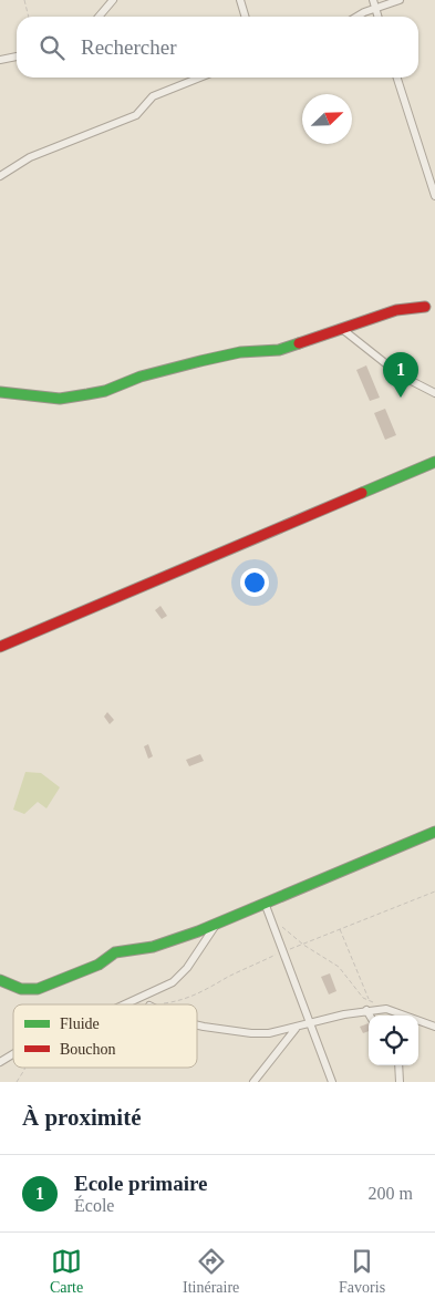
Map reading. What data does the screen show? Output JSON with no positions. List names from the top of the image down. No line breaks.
{"legend":["Fluide","Bouchon"],"north":"top right","page":{"search":"Rechercher","pins":"1","heading":"À proximité","list":[{"mark":"1","name":"Ecole primaire","note":"École","value":"200 m"}],"nav":["Carte","Itinéraire","Favoris"]}}
